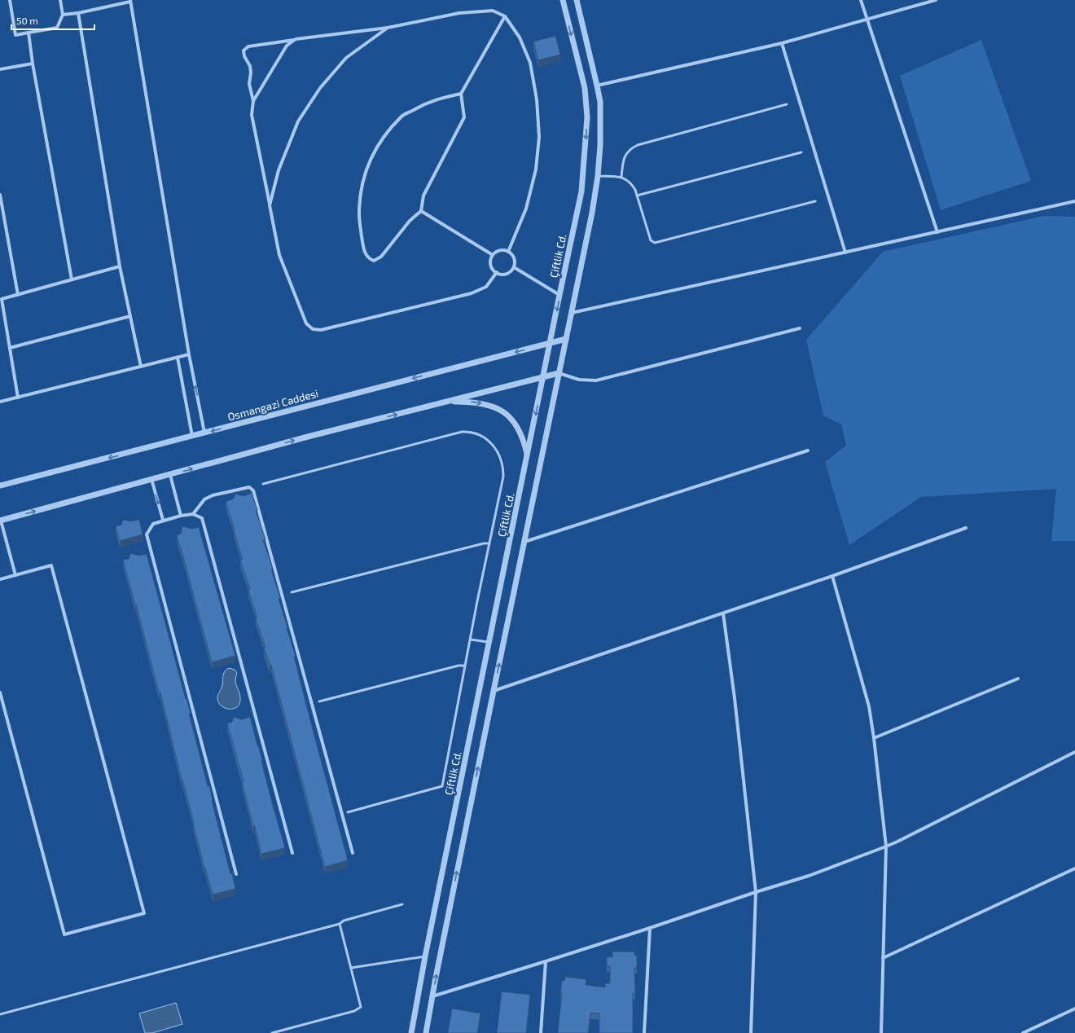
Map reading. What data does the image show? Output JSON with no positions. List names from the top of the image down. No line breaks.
{"streets":{"street":["Çiftlik Cd.","Osmangazi Caddesi"]},"crossings":[["Çiftlik Cd.","Osmangazi Caddesi"]],"scale_bar":"50 m"}
